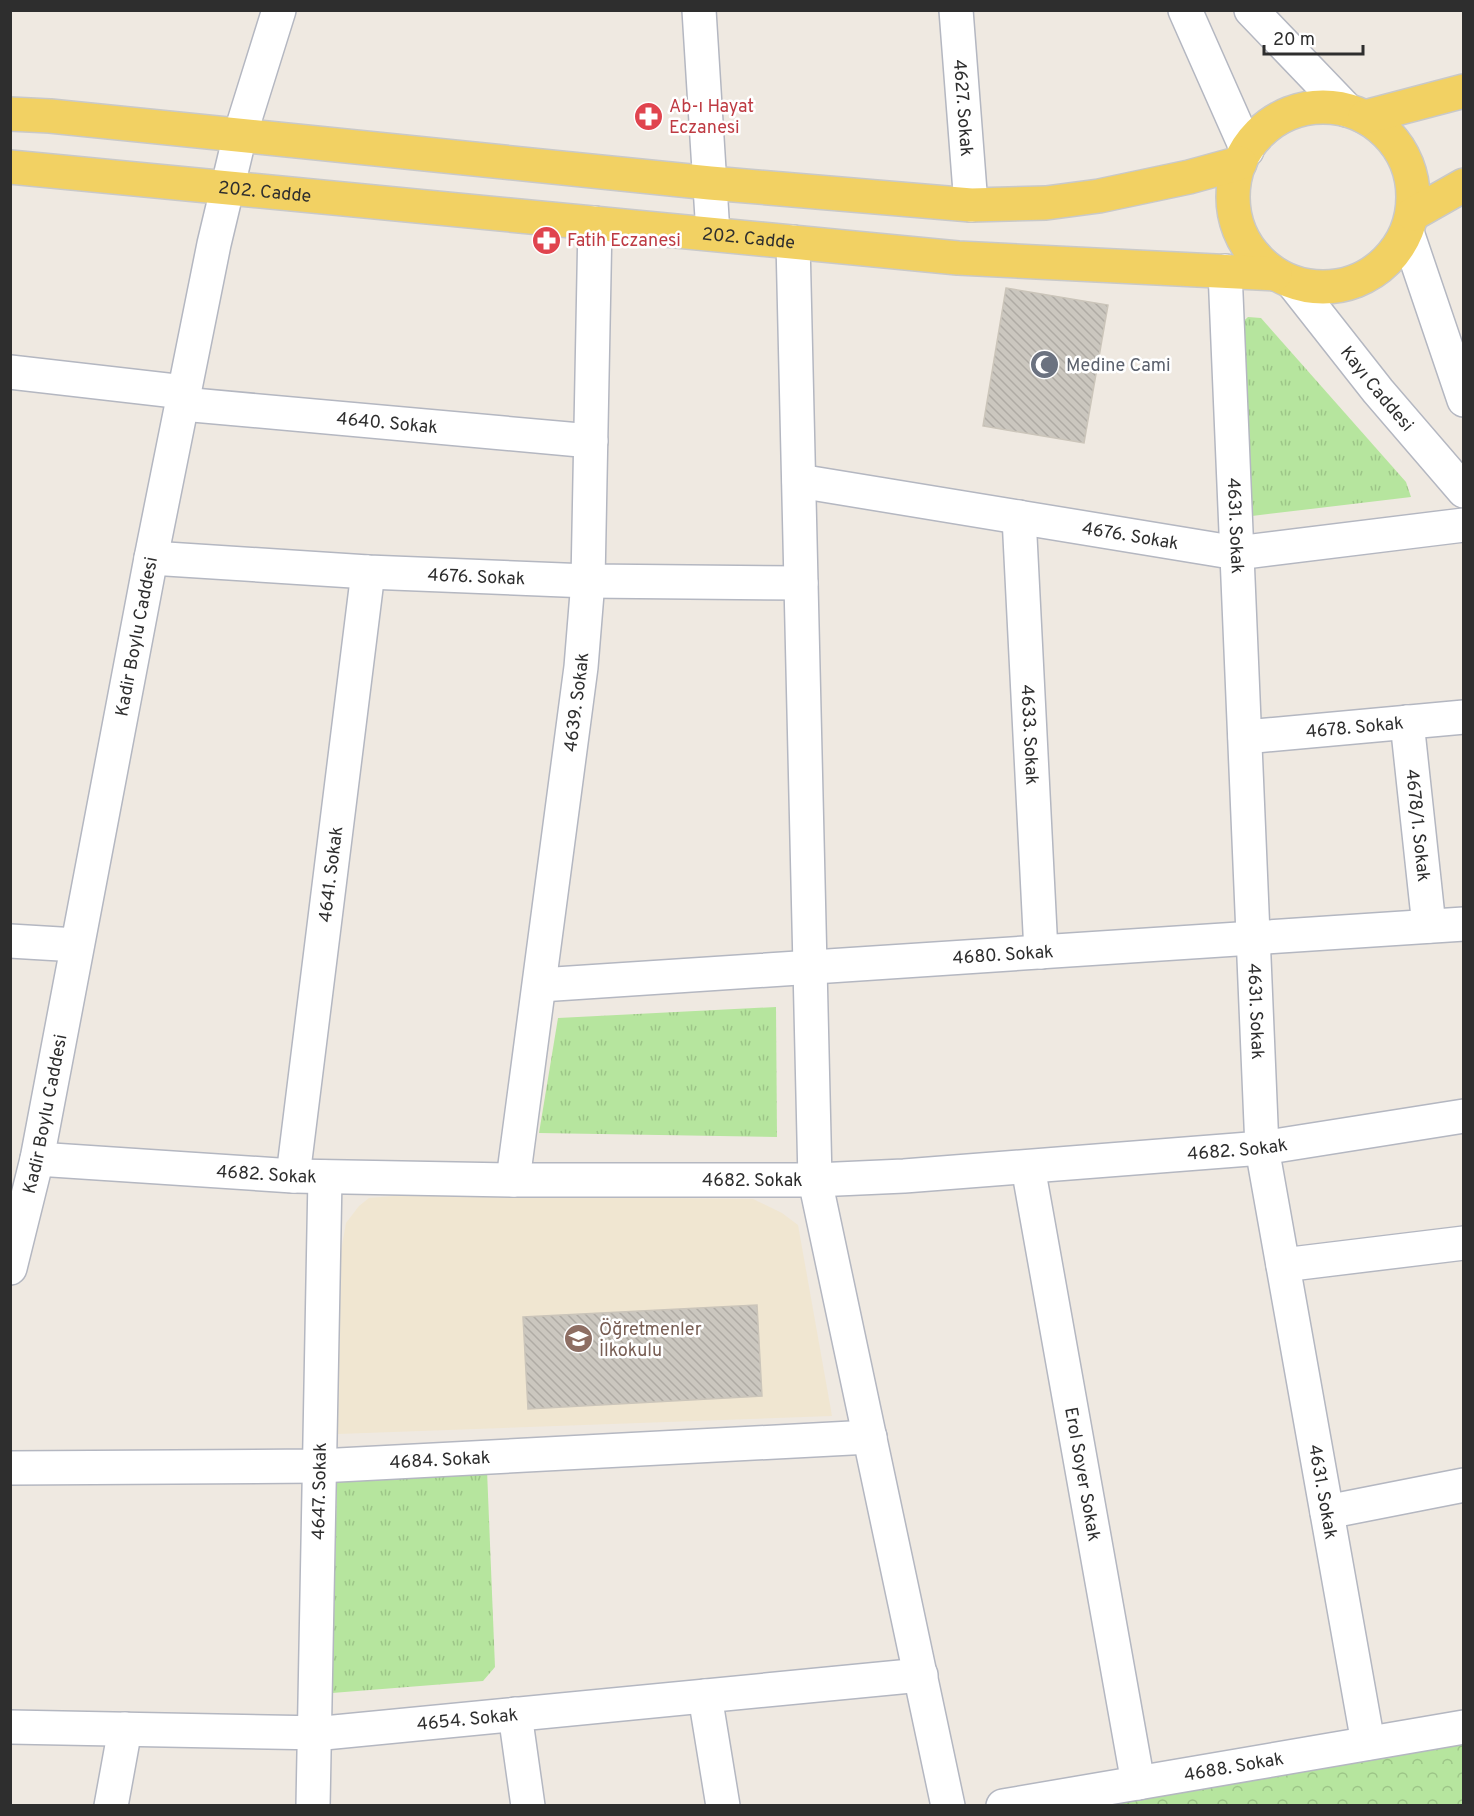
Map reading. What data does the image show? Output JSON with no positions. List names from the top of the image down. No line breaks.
{"streets":{"main road":["202. Cadde"],"street":["4627. Sokak","Kayı Caddesi","4640. Sokak","4631. Sokak","4676. Sokak","Kadir Boylu Caddesi","4639. Sokak","4678. Sokak","4633. Sokak","4678/1. Sokak","4641. Sokak","4680. Sokak","4682. Sokak","4684. Sokak","Erol Soyer Sokak","4647. Sokak","4654. Sokak","4688. Sokak"]},"crossings":[["202. Cadde","Kayı Caddesi"],["202. Cadde","4631. Sokak"],["202. Cadde","Kadir Boylu Caddesi"],["202. Cadde","4639. Sokak"],["4640. Sokak","Kadir Boylu Caddesi"],["4640. Sokak","4639. Sokak"],["4631. Sokak","4676. Sokak"],["4631. Sokak","4678. Sokak"],["4631. Sokak","4680. Sokak"],["4631. Sokak","4682. Sokak"],["4631. Sokak","4688. Sokak"],["4676. Sokak","Kadir Boylu Caddesi"],["4676. Sokak","4639. Sokak"],["4676. Sokak","4633. Sokak"],["4676. Sokak","4641. Sokak"],["Kadir Boylu Caddesi","4682. Sokak"],["4639. Sokak","4680. Sokak"],["4639. Sokak","4682. Sokak"],["4678. Sokak","4678/1. Sokak"],["4633. Sokak","4680. Sokak"],["4678/1. Sokak","4680. Sokak"],["4641. Sokak","4682. Sokak"],["4641. Sokak","4647. Sokak"],["4682. Sokak","Erol Soyer Sokak"],["4682. Sokak","4647. Sokak"],["4684. Sokak","4647. Sokak"],["Erol Soyer Sokak","4688. Sokak"],["4647. Sokak","4654. Sokak"]],"places":{"pharmacy":["Ab-ı Hayat Eczanesi","Fatih Eczanesi"],"mosque":["Medine Cami"],"school or university":["Öğretmenler İlkokulu"]},"scale_bar":"20 m"}
